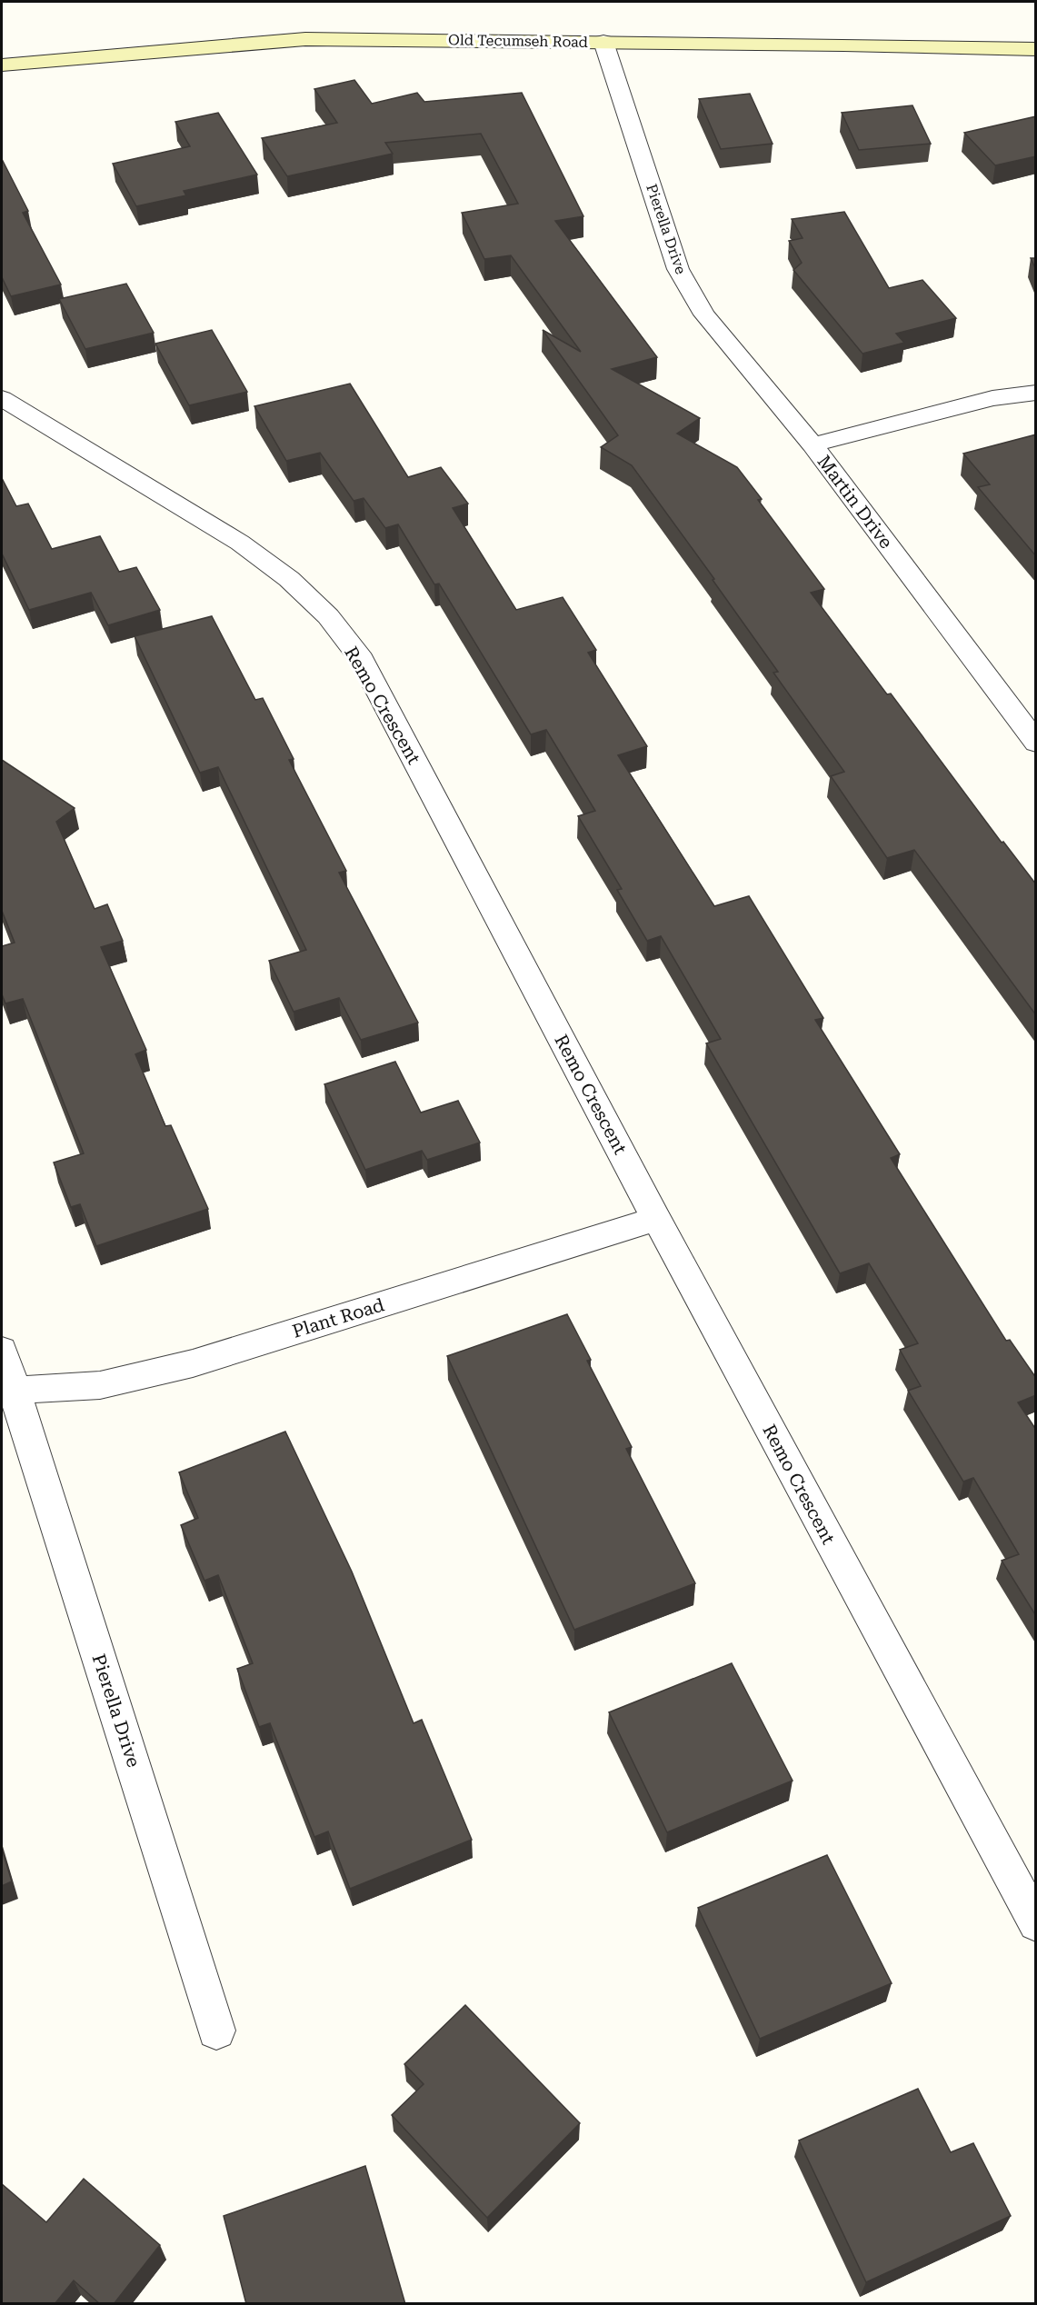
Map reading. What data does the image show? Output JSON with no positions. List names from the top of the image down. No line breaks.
{"streets":{"main road":["Old Tecumseh Road"],"street":["Pierella Drive","Martin Drive","Remo Crescent","Plant Road"]},"crossings":[["Old Tecumseh Road","Pierella Drive"],["Pierella Drive","Martin Drive"],["Pierella Drive","Plant Road"],["Remo Crescent","Plant Road"]]}
